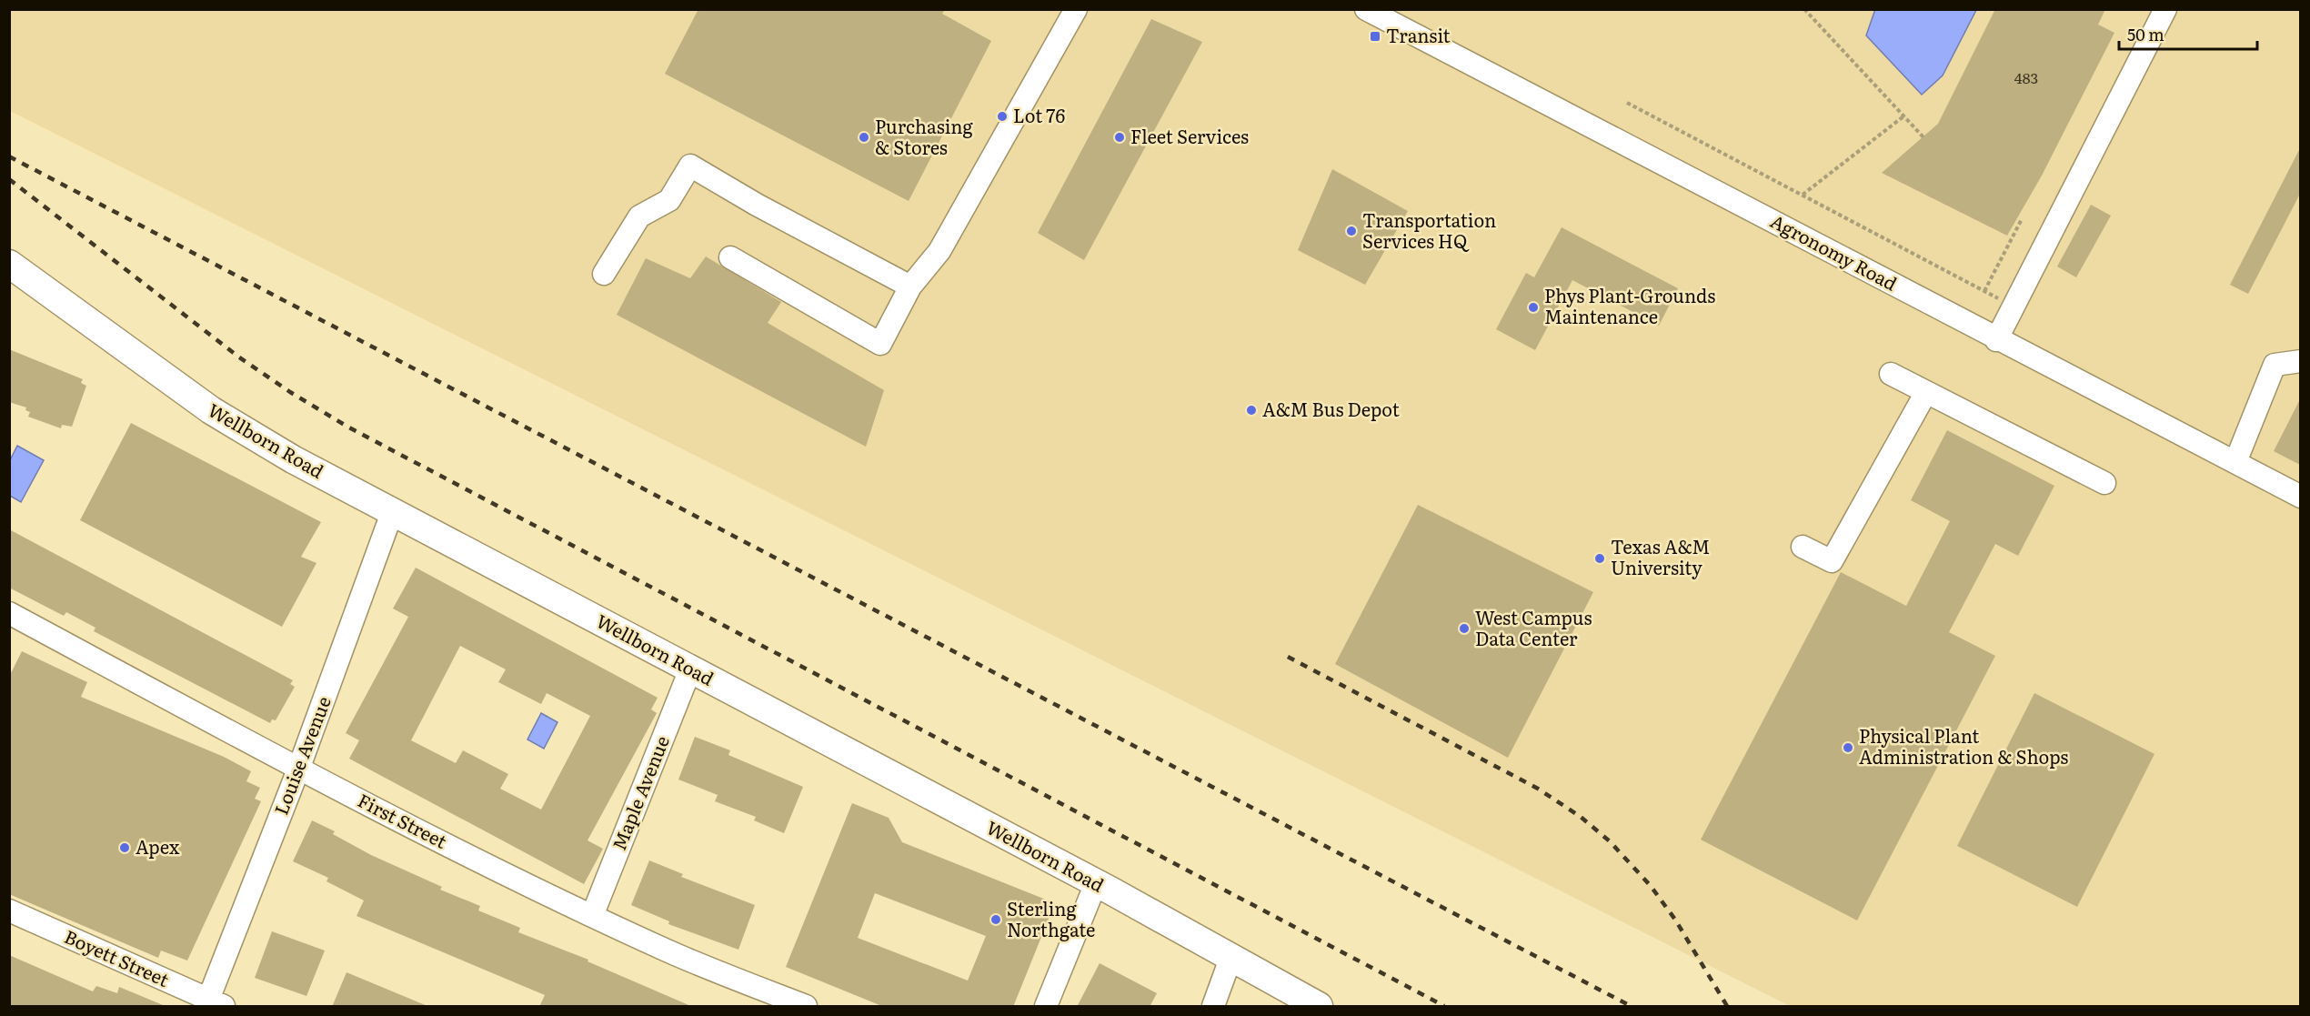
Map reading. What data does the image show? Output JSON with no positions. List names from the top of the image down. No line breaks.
{"streets":{"main road":["Wellborn Road"],"street":["Agronomy Road","Louise Avenue","Maple Avenue","First Street","Boyett Street"]},"crossings":[["Wellborn Road","Louise Avenue"],["Wellborn Road","Maple Avenue"],["Louise Avenue","First Street"],["Louise Avenue","Boyett Street"],["Maple Avenue","First Street"]],"places":{"transit":["Transit"],"other":["Lot 76","Purchasing & Stores","Fleet Services","Transportation Services HQ","Phys Plant-Grounds Maintenance","A&M Bus Depot","Texas A&M University","West Campus Data Center","Physical Plant Administration & Shops","Apex","Sterling Northgate"]},"house_numbers":["483"],"scale_bar":"50 m"}
